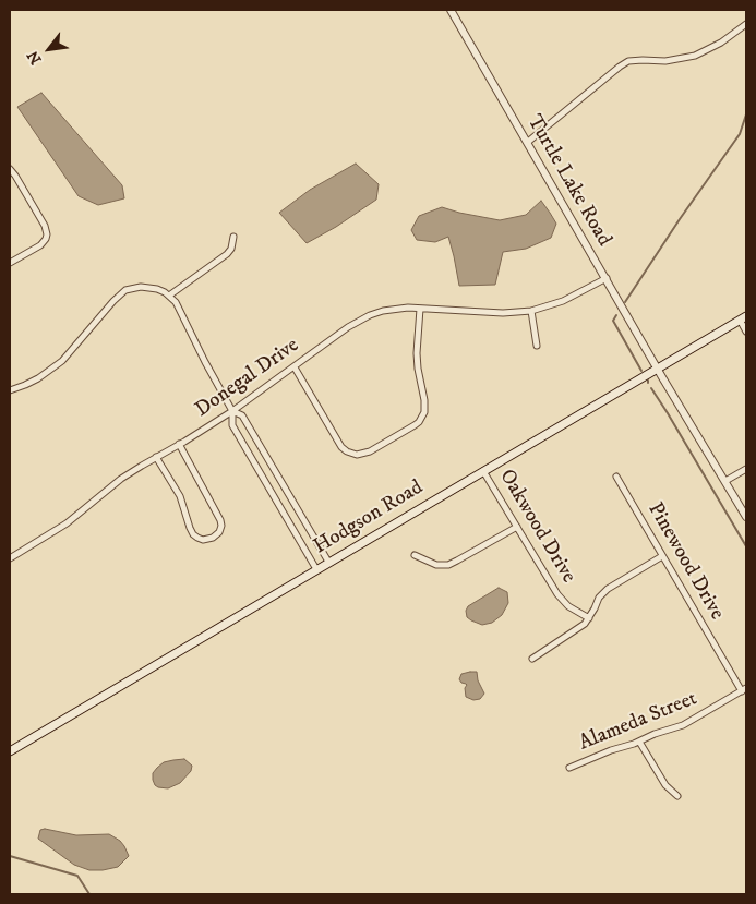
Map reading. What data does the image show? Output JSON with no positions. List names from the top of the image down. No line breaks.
{"streets":{"main road":["Hodgson Road"],"street":["Turtle Lake Road","Donegal Drive","Oakwood Drive","Pinewood Drive","Alameda Street"]},"crossings":[["Turtle Lake Road","Donegal Drive"],["Turtle Lake Road","Hodgson Road"],["Hodgson Road","Oakwood Drive"],["Pinewood Drive","Alameda Street"]],"north":"bottom left"}
